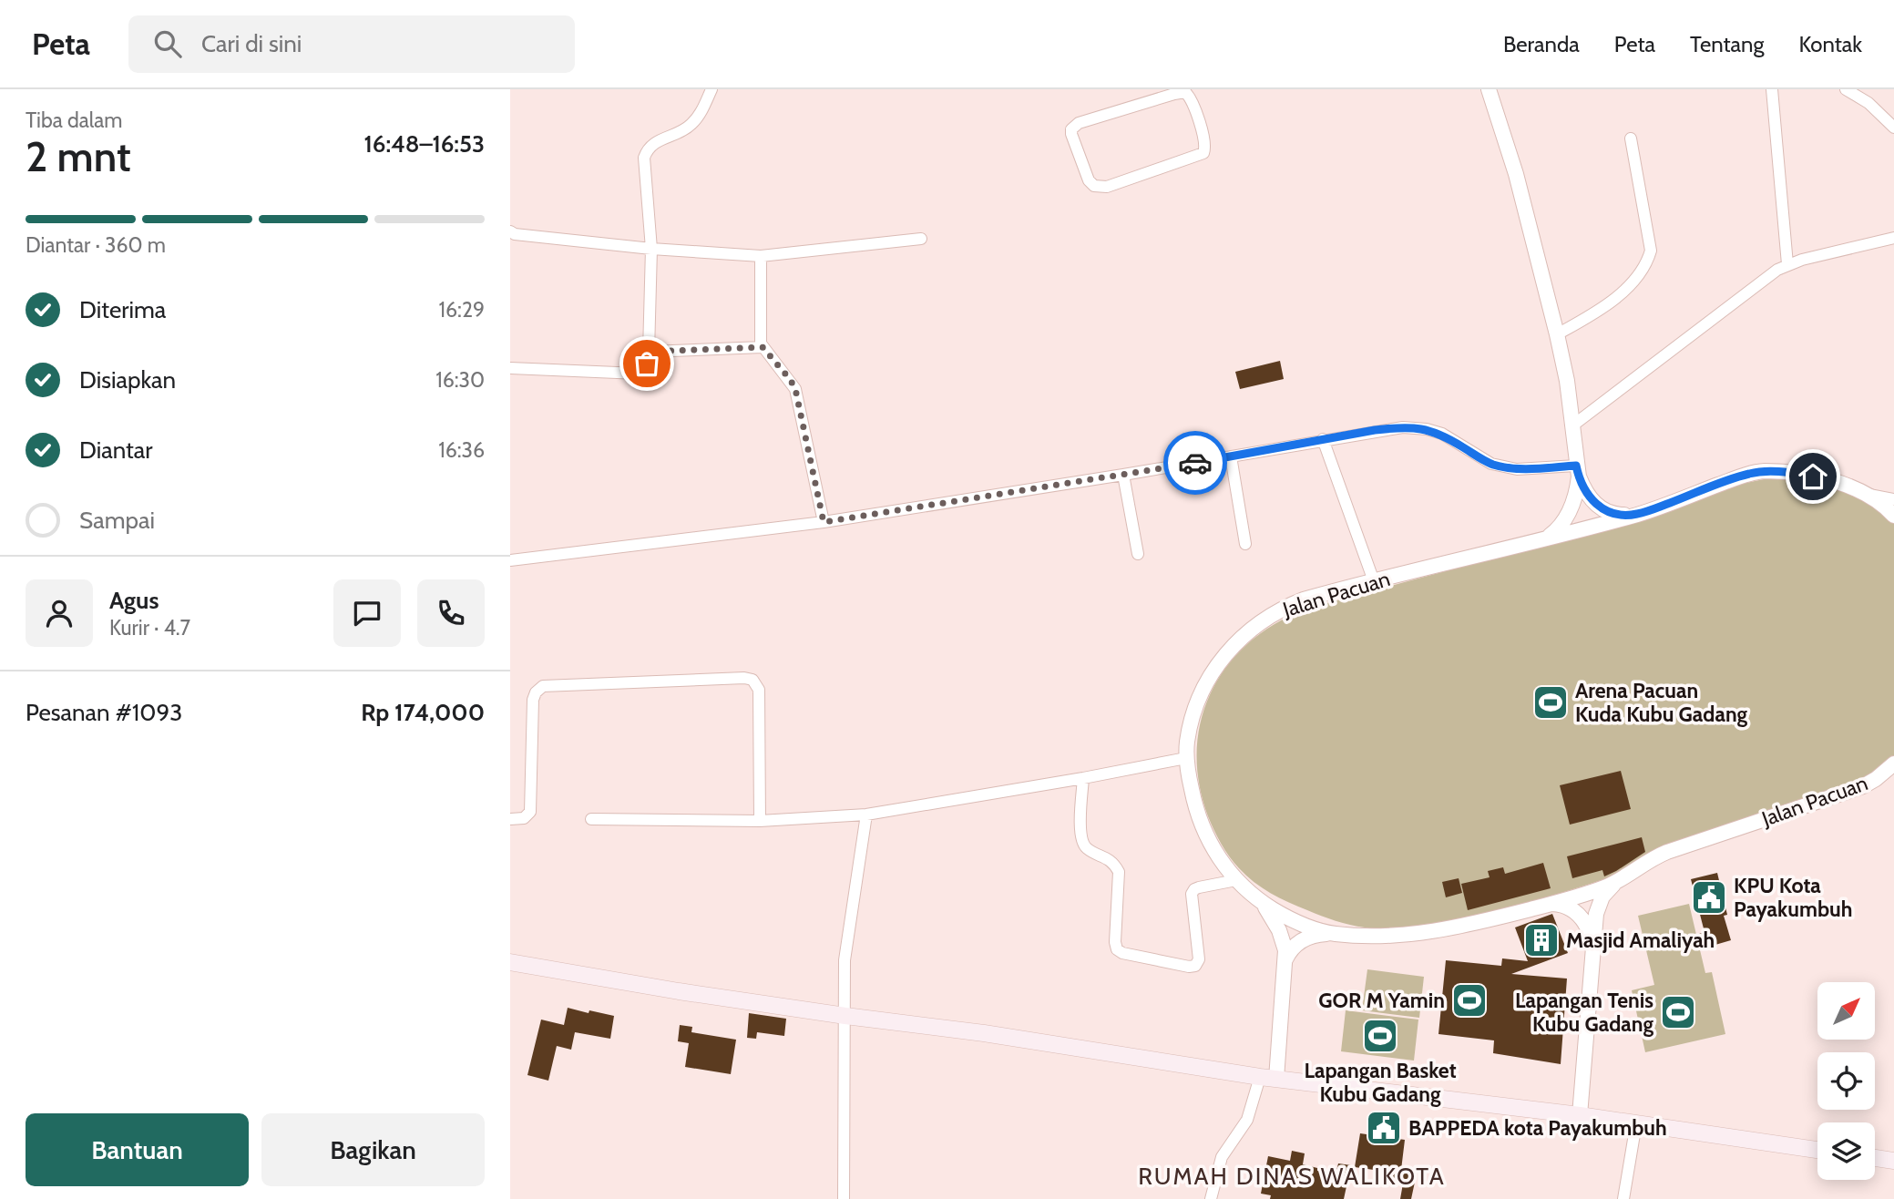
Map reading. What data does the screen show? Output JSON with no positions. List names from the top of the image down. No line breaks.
{"streets":{"street":["Jalan Pacuan"]},"districts":["RUMAH DINAS WALIKOTA"],"places":{"sports":["Arena Pacuan Kuda Kubu Gadang","GOR M Yamin","Lapangan Tenis Kubu Gadang","Lapangan Basket Kubu Gadang"],"public building":["KPU Kota Payakumbuh","BAPPEDA kota Payakumbuh"],"building":["Masjid Amaliyah"]},"north":"top right","page":{"header":"Peta","search":"Cari di sini","nav":["Beranda","Peta","Tentang","Kontak"],"heading":["2 mnt","Tiba dalam","16:48–16:53"],"panel":["Agus","Kurir · 4.7","Pesanan #1093","Rp 174,000"],"bar":"Diantar · 360 m","list":[["Diterima","16:29"],["Disiapkan","16:30"],["Diantar","16:36"],"Sampai"],"buttons":["Bantuan","Bagikan"]}}
